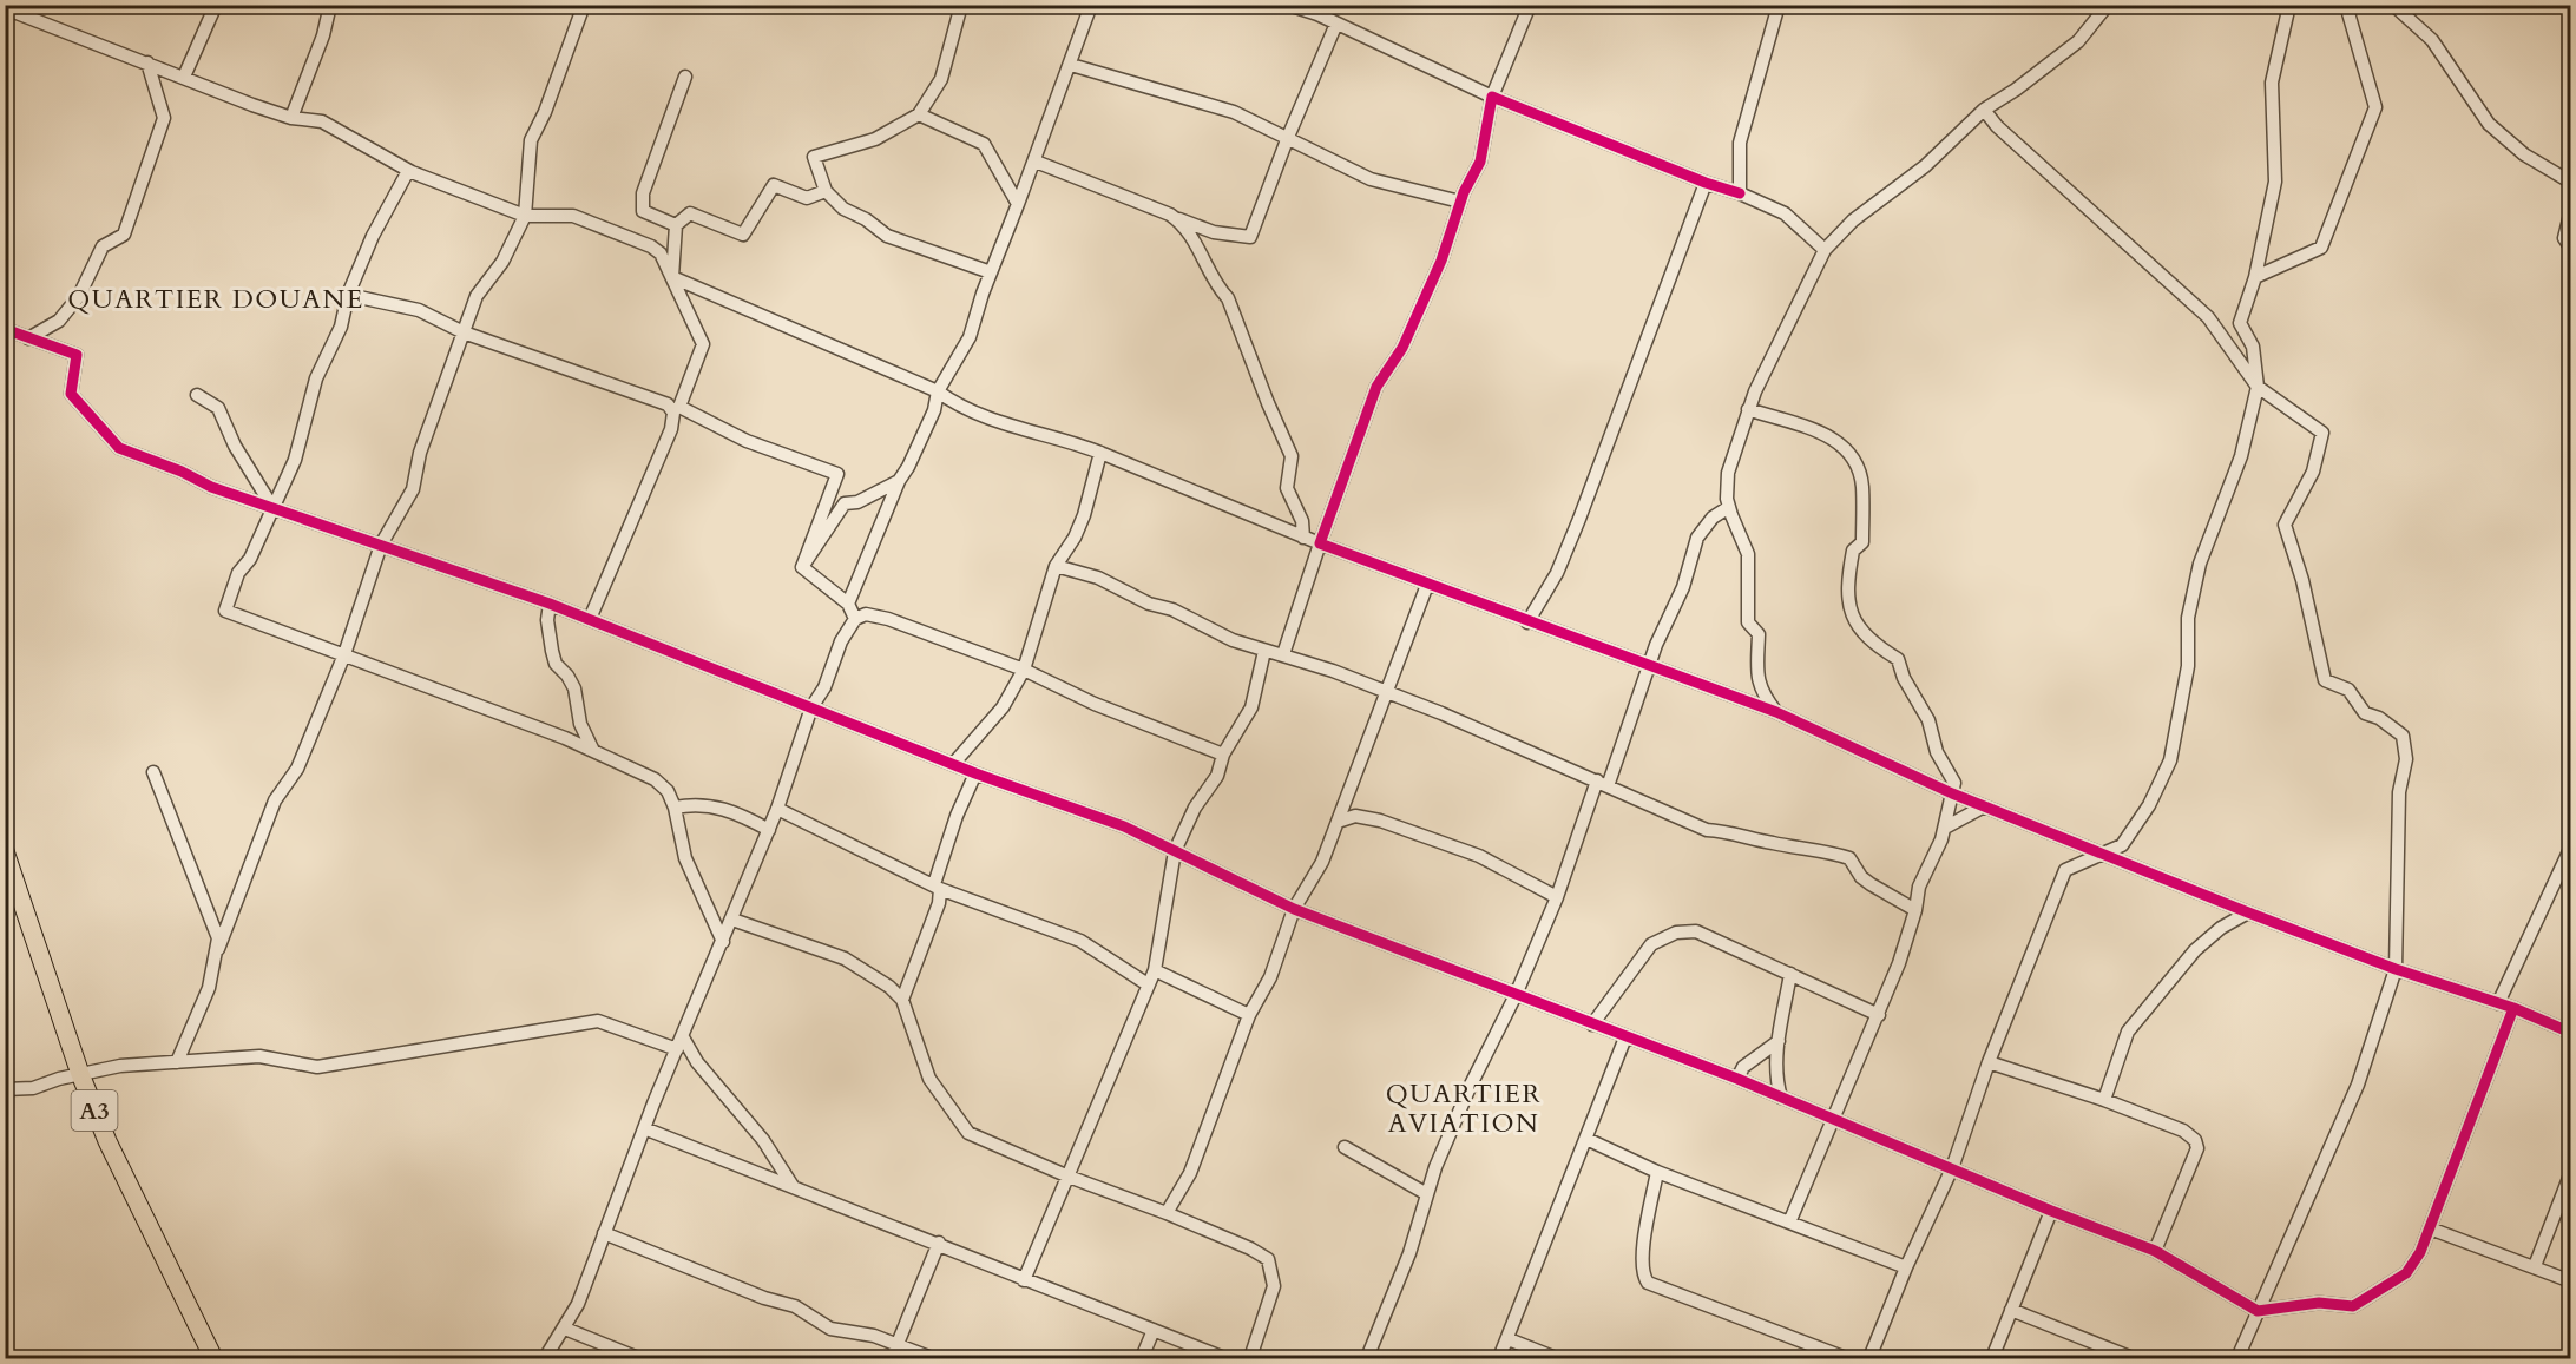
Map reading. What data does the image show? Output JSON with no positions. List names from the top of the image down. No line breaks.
{"streets":{"highway":["A3"]},"districts":["QUARTIER DOUANE","QUARTIER AVIATION"]}
